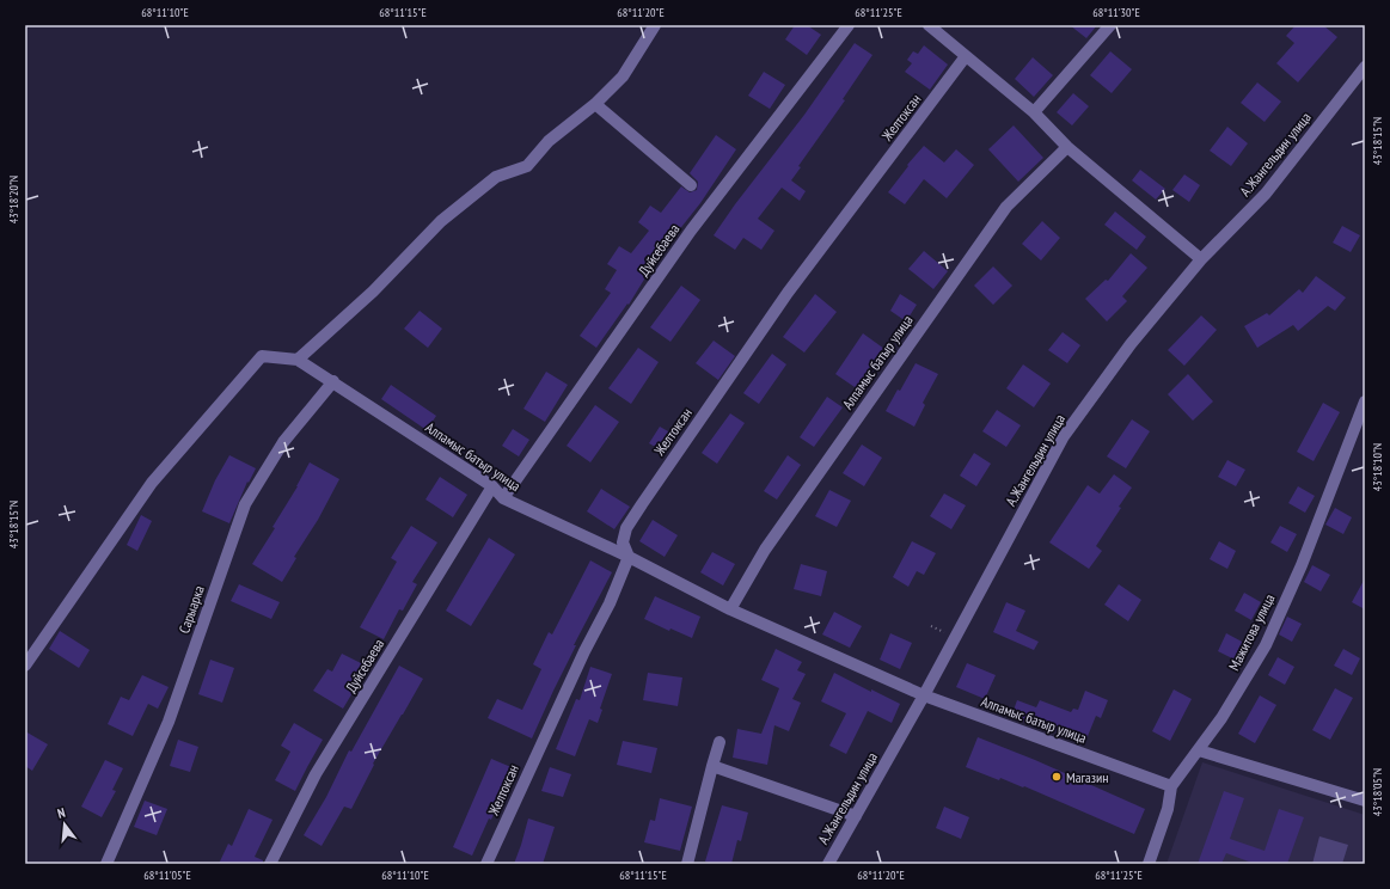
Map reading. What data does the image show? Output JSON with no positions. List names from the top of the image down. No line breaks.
{"streets":{"street":["Желтоксан","А.Жангельдин улица","Дуйсебаева","Алпамыс батыр улица","Сарыарка","Мажитова улица"]},"crossings":[["Желтоксан","Алпамыс батыр улица"],["А.Жангельдин улица","Алпамыс батыр улица"],["Дуйсебаева","Алпамыс батыр улица"],["Алпамыс батыр улица","Сарыарка"],["Алпамыс батыр улица","Мажитова улица"]],"places":["Магазин"],"north":"top","coordinates":["68°11'10\"E","68°11'15\"E","68°11'20\"E","68°11'25\"E","68°11'30\"E","43°18'15\"N","43°18'20\"N","43°18'10\"N","43°18'05\"N","68°11'05\"E"]}
